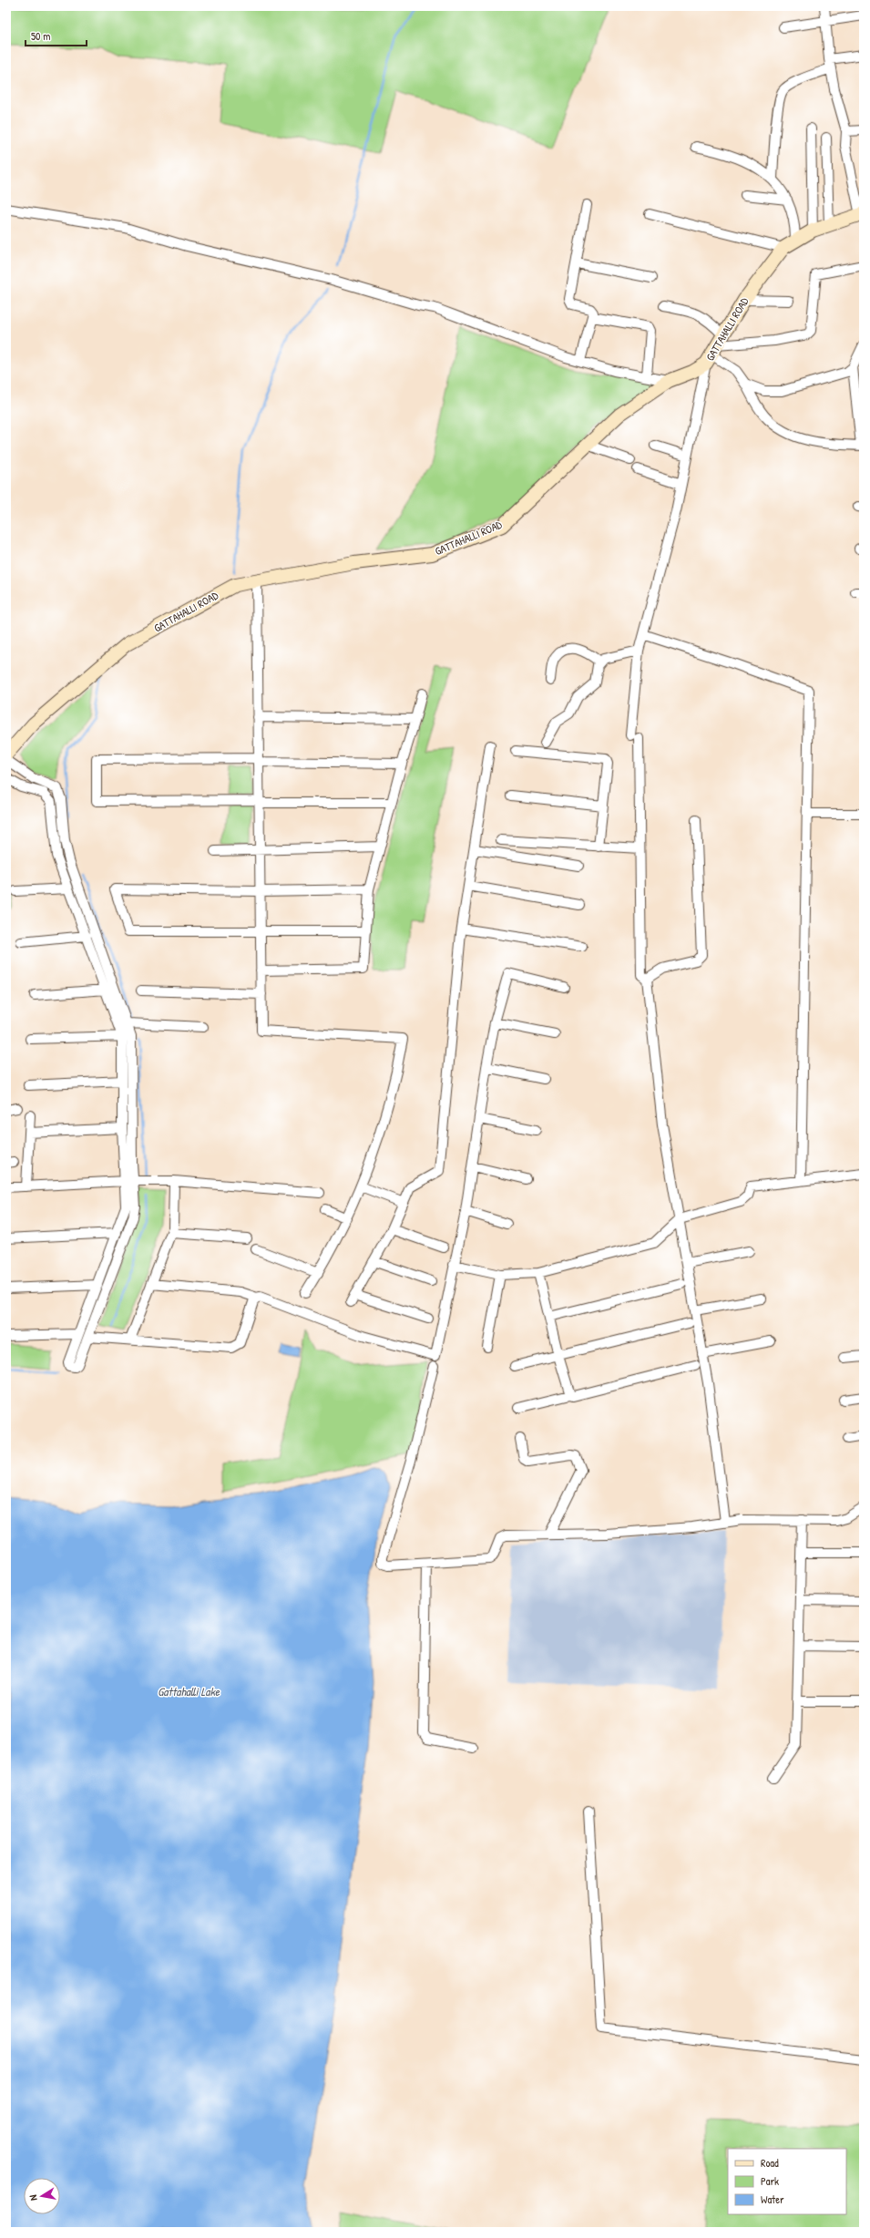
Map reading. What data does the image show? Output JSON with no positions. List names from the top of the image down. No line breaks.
{"streets":{"main road":["GATTAHALLI ROAD"]},"water":["Gattahalli Lake"],"legend":["Road","Park","Water"],"scale_bar":"50 m","north":"left"}
